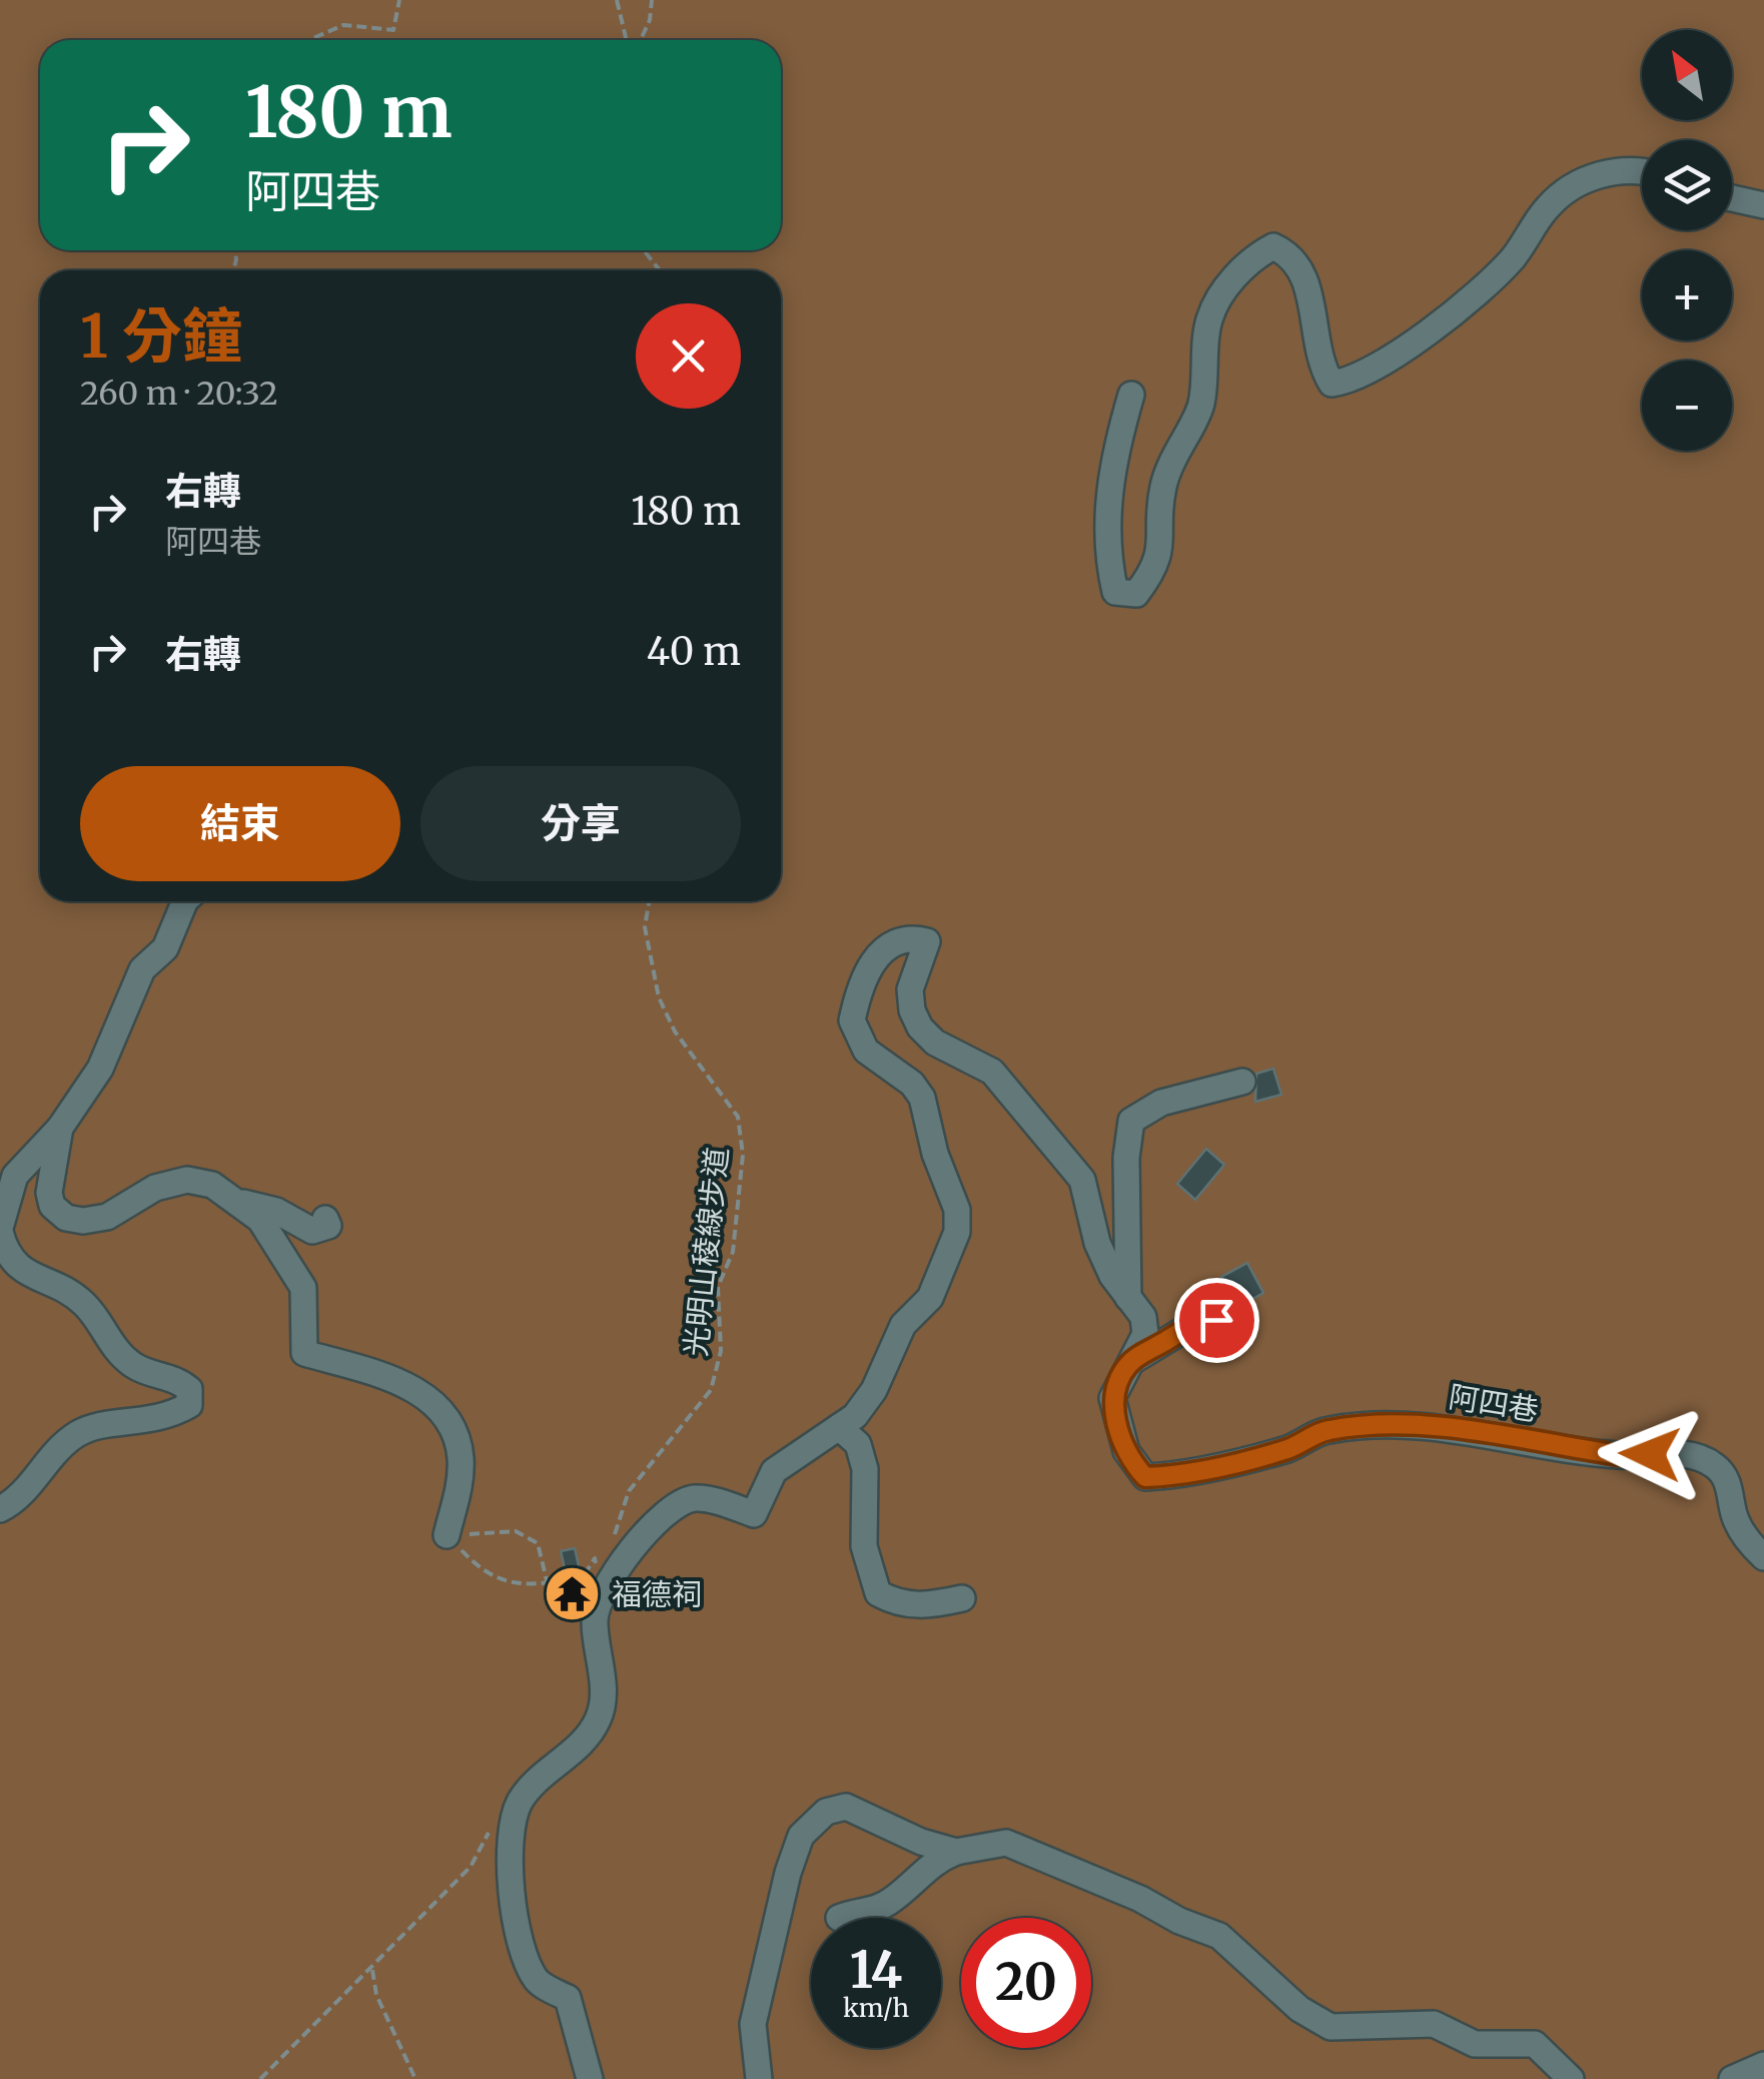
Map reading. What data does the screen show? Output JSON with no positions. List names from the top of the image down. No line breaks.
{"streets":{"lane":["阿四巷"],"path":["光明山稜線步道"]},"places":{"temple":["福德祠"]},"north":"top left","page":{"map_buttons":["+","−"],"turn":["180 m","阿四巷"],"heading":["1 分鐘","260 m · 20:32"],"list":[{"name":"右轉","note":"阿四巷","value":"180 m"},{"name":"右轉","value":"40 m"}],"buttons":["結束","分享"],"speed":"14 km/h","limit":"20"}}
